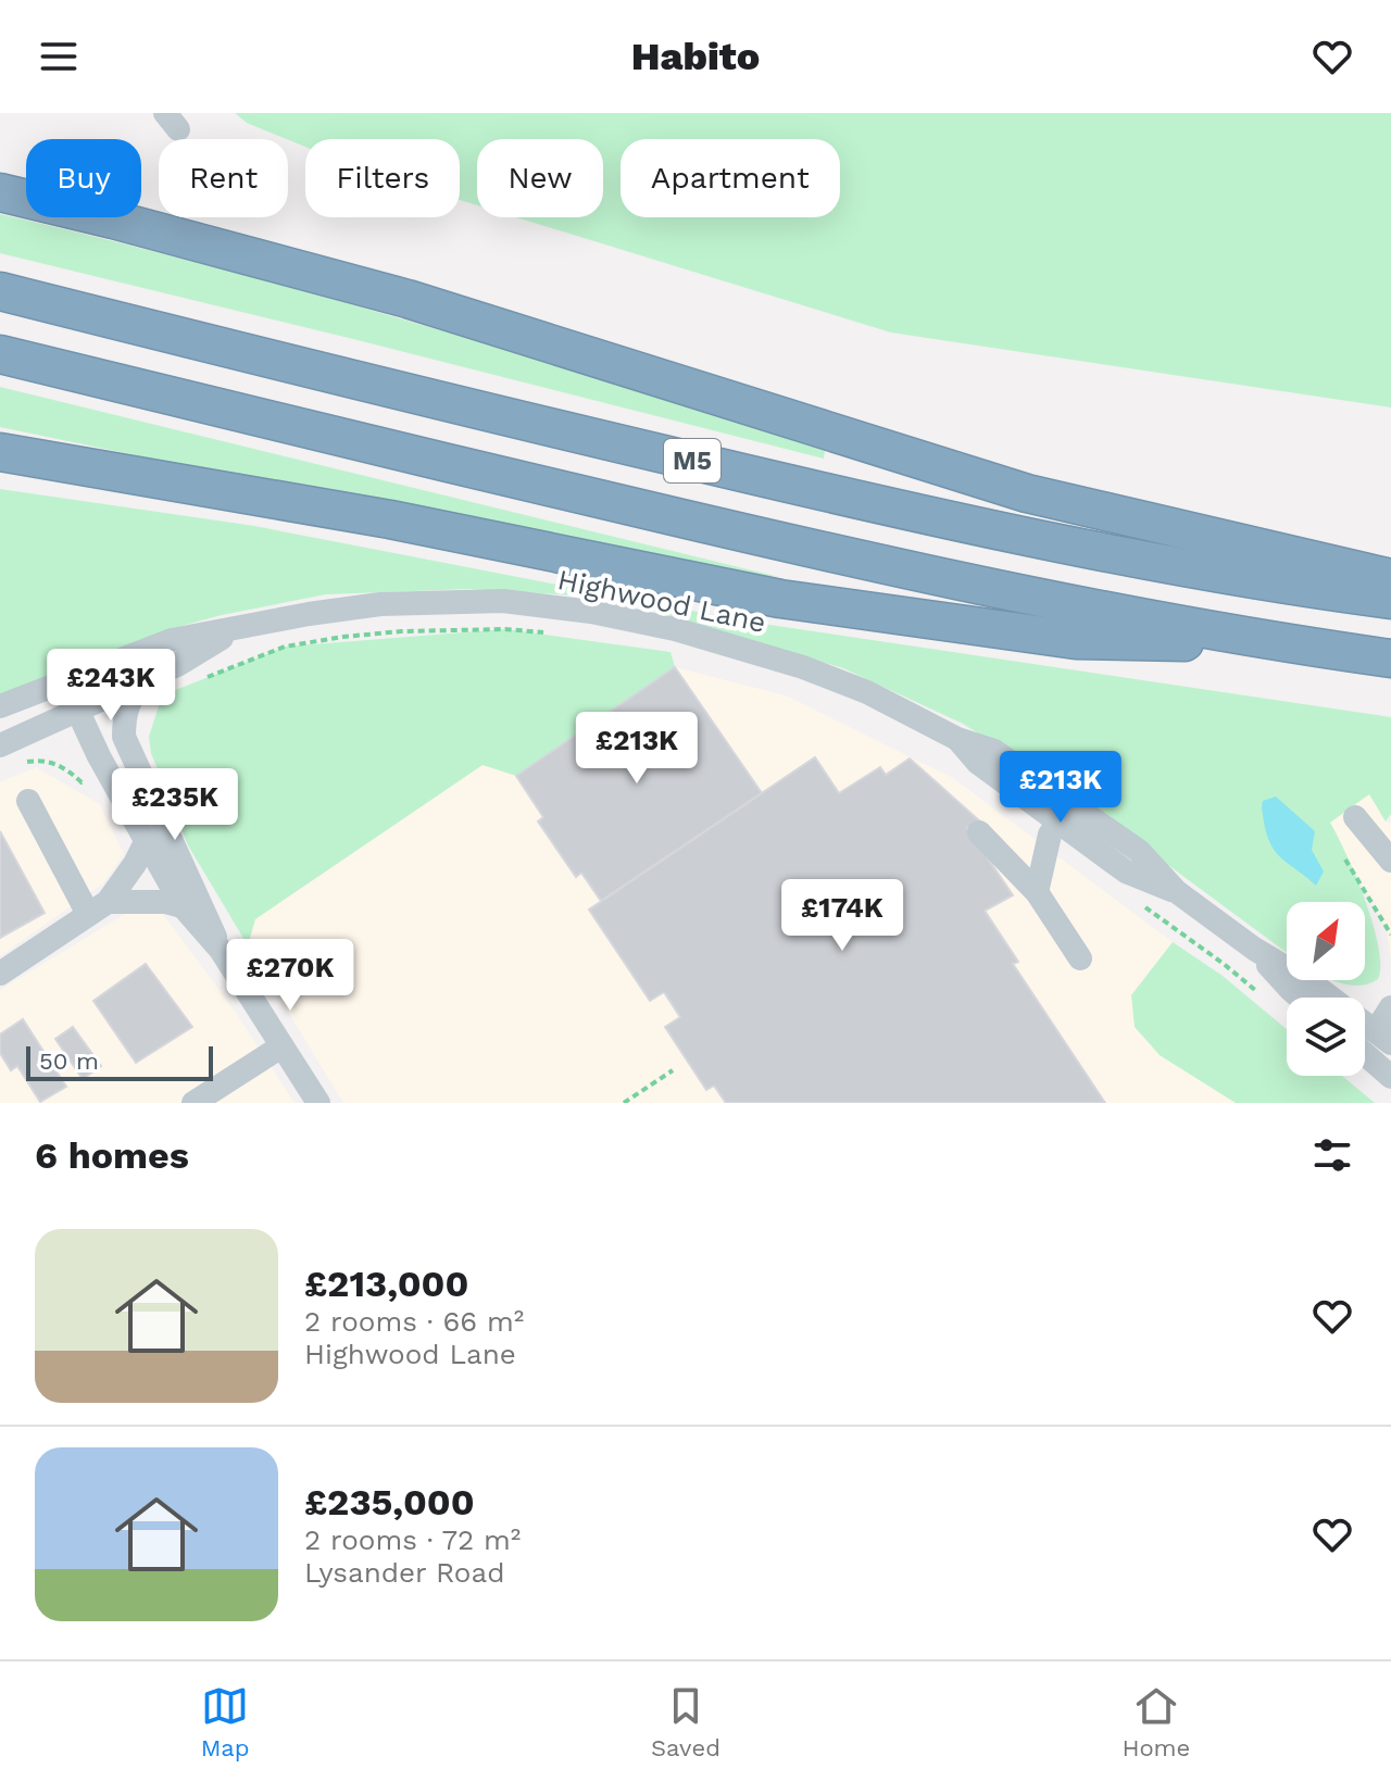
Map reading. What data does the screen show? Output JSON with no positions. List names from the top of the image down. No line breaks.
{"streets":{"highway":["M5"],"street":["Highwood Lane"]},"scale_bar":"50 m","north":"top right","page":{"header":"Habito","chip":["Buy","Rent","Filters","New","Apartment"],"price":["£243K","£213K","£213K","£235K","£174K","£270K"],"scale":"50 m","heading":"6 homes","list":[{"name":"£213,000","note":"2 rooms · 66 m² · Highwood Lane"},{"name":"£235,000","note":"2 rooms · 72 m² · Lysander Road"}],"tabs":["Map","Saved","Home"]}}
